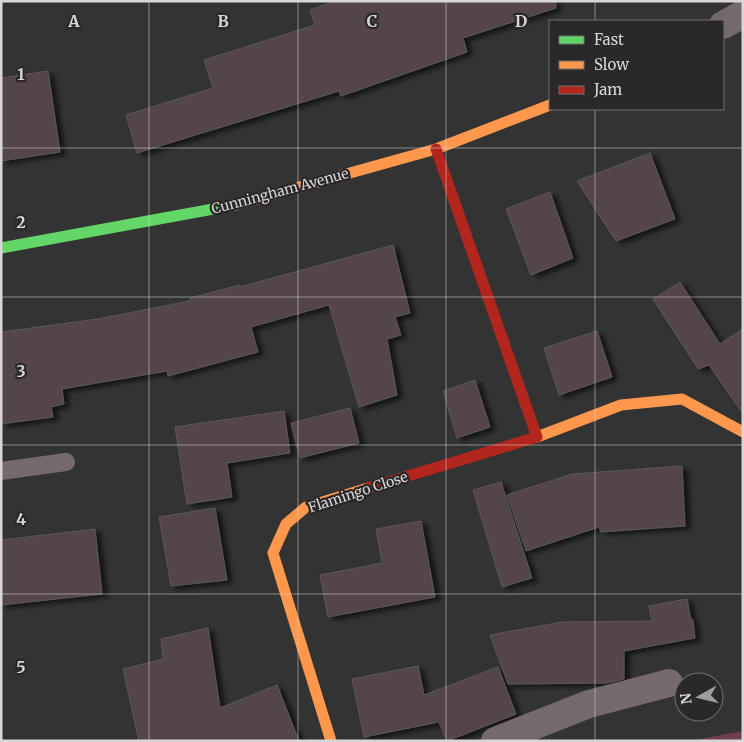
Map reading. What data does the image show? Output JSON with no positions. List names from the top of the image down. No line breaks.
{"streets":{"street":["Cunningham Avenue","Flamingo Close"]},"legend":["Fast","Slow","Jam"],"north":"left","grid":{"columns":["A","B","C","D"],"rows":["1","2","3","4","5"]}}
